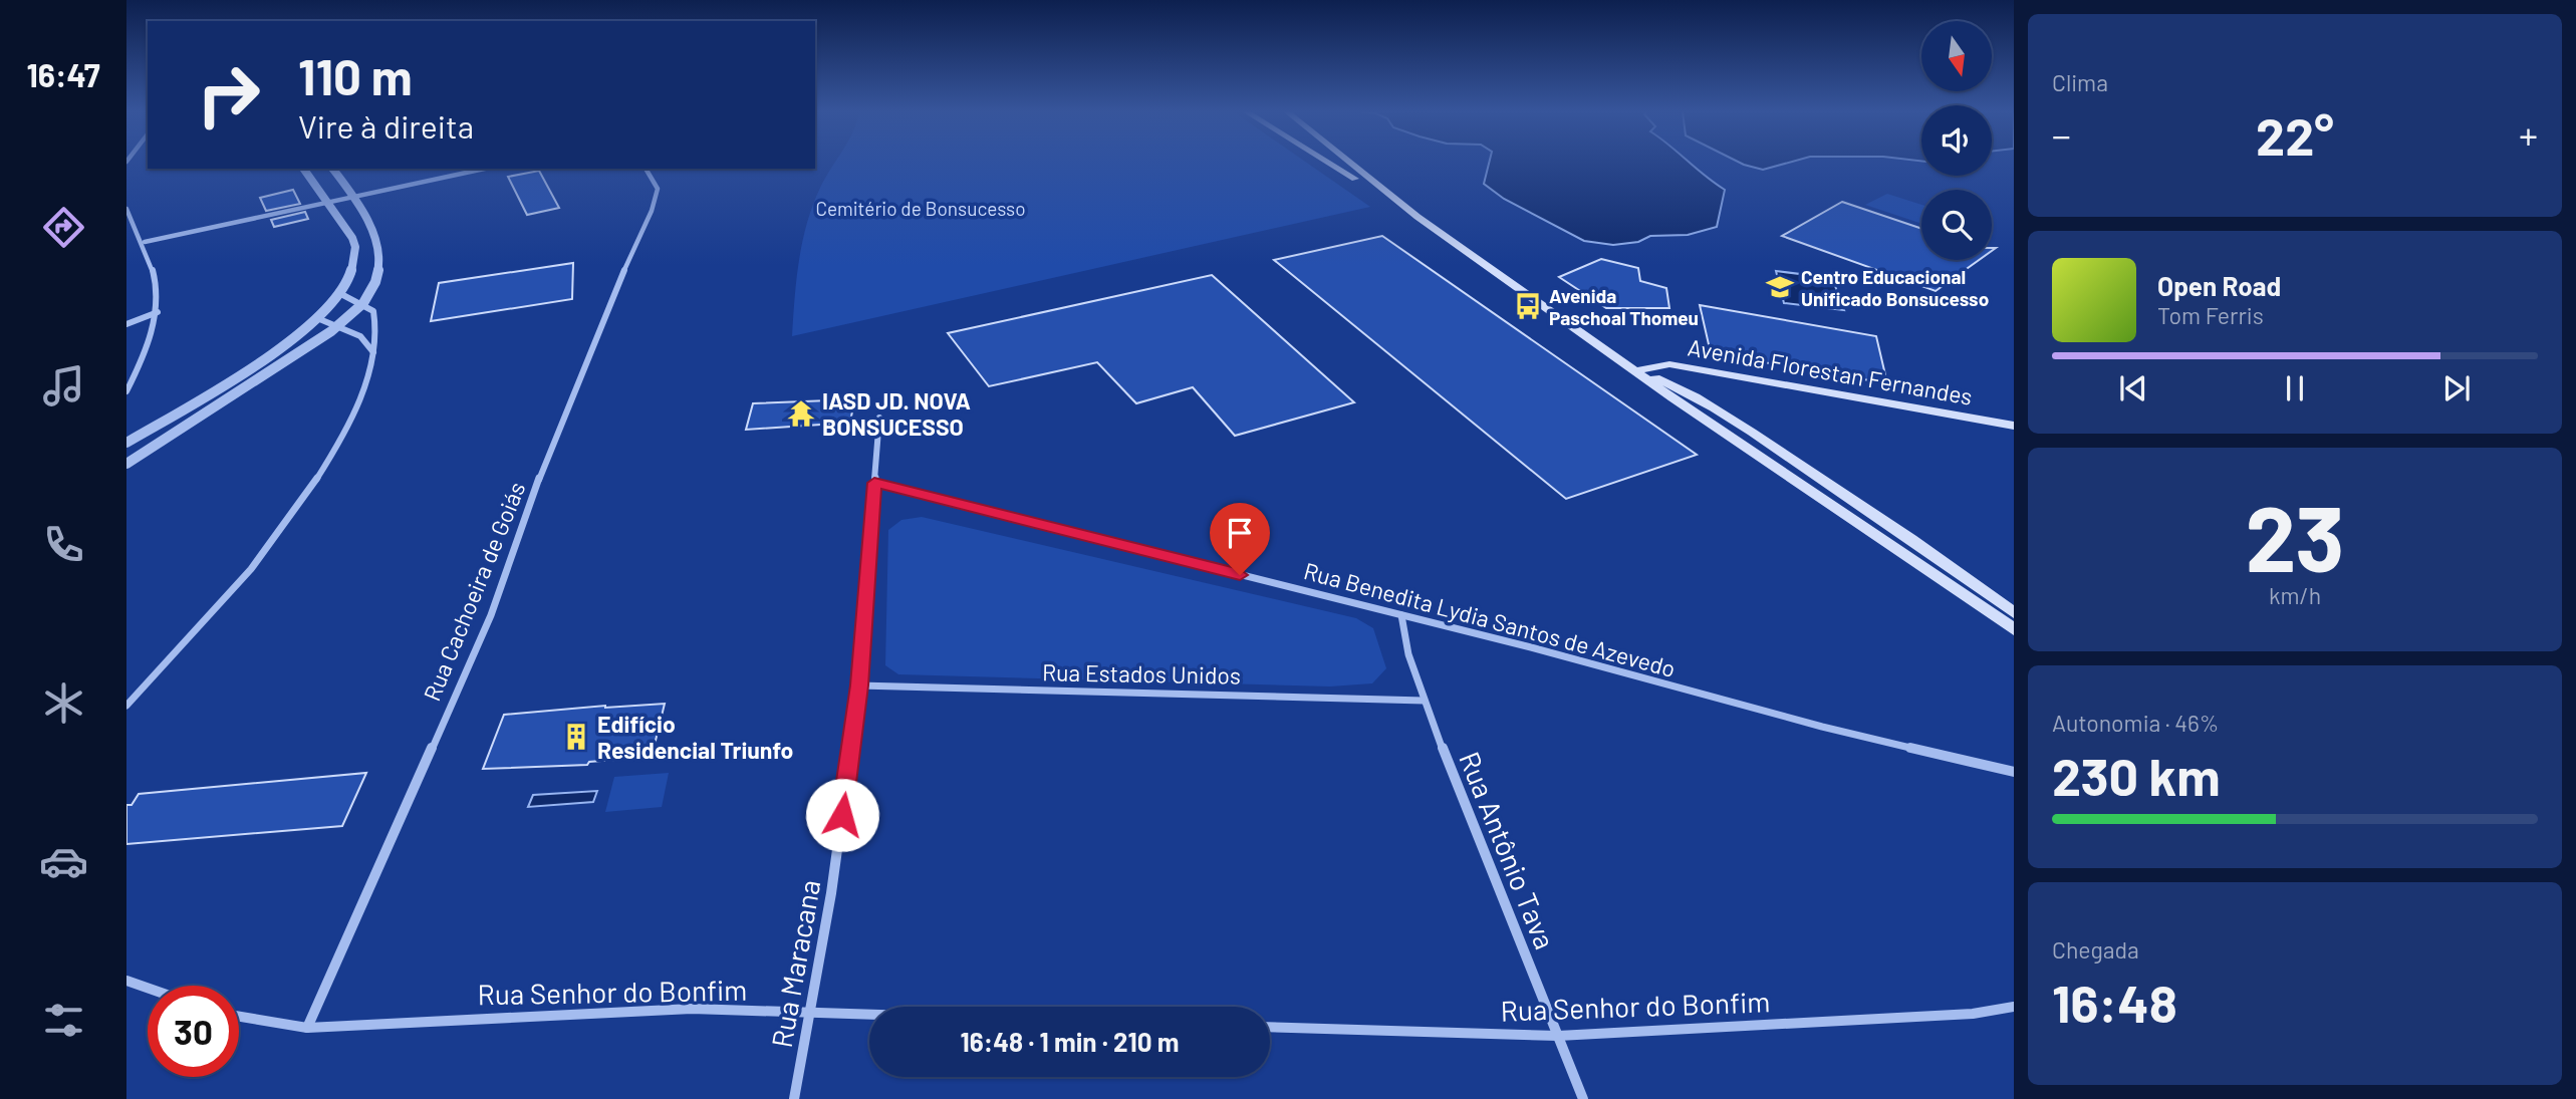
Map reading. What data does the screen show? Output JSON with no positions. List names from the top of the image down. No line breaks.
{"streets":{"main road":["Avenida Florestan Fernandes"],"street":["Rua Cachoeira de Goiás","Rua Benedita Lydia Santos de Azevedo","Rua Estados Unidos","Rua Antônio Tava","Rua Maracana","Rua Senhor do Bonfim"]},"crossings":[["Rua Cachoeira de Goiás","Rua Senhor do Bonfim"],["Rua Benedita Lydia Santos de Azevedo","Rua Antônio Tava"],["Rua Benedita Lydia Santos de Azevedo","Rua Maracana"],["Rua Estados Unidos","Rua Antônio Tava"],["Rua Estados Unidos","Rua Maracana"],["Rua Antônio Tava","Rua Senhor do Bonfim"],["Rua Maracana","Rua Senhor do Bonfim"]],"parks":["Cemitério de Bonsucesso"],"places":{"school or university":["Centro Educacional Unificado Bonsucesso"],"bus stop":["Avenida Paschoal Thomeu"],"temple":["IASD JD. NOVA BONSUCESSO"],"building":["Edifício Residencial Triunfo"]},"north":"bottom","page":{"tabs":"16:47","tile":["Clima",["23","km/h"],["Autonomia · 46%","230 km"],["Chegada","16:48"]],"turn":["110 m","Vire à direita"],"heat":["−","22°","+"],"song":["Open Road","Tom Ferris"],"limit":"30","trip":"16:48 · 1 min · 210 m"}}
